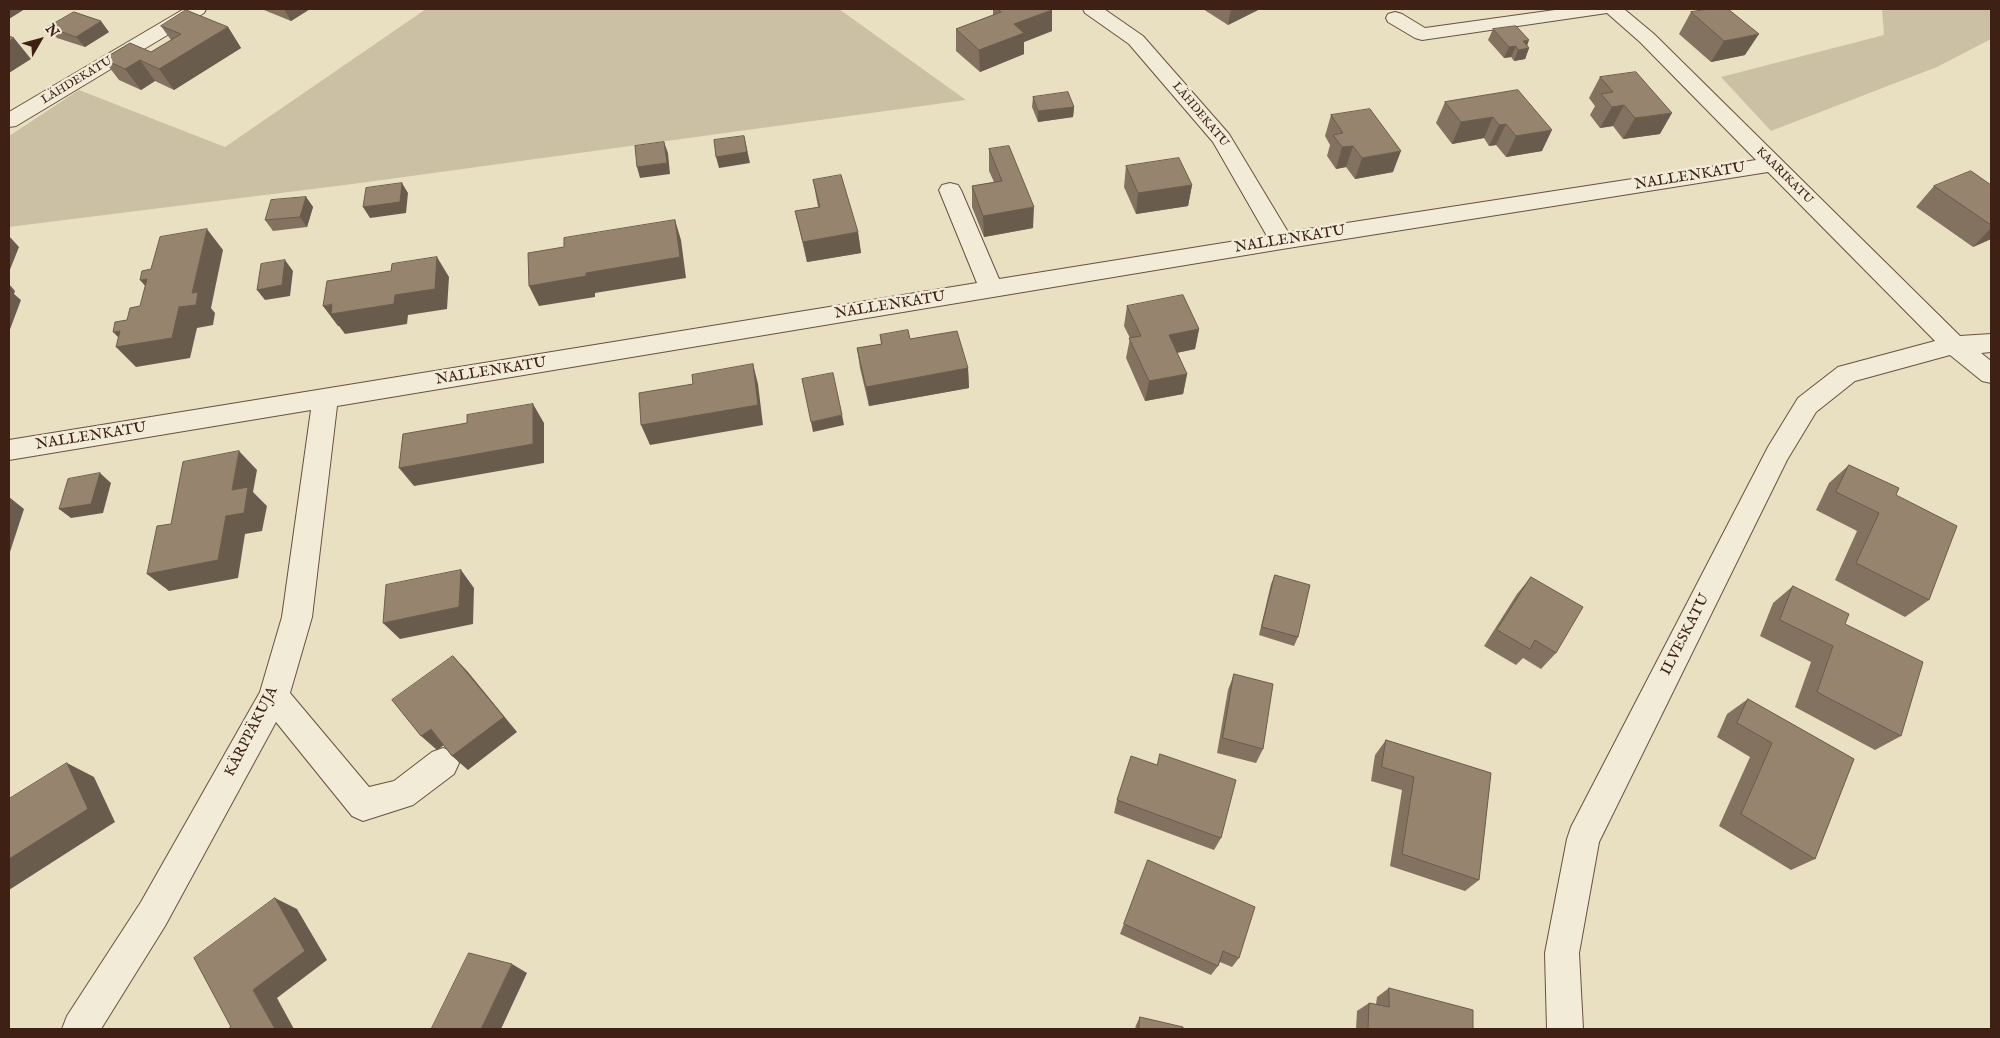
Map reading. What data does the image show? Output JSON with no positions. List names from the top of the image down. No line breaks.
{"streets":{"street":["LÄHDEKATU","KAARIKATU","NALLENKATU","ILVESKATU","KÄRPPÄKUJA"]},"crossings":[["LÄHDEKATU","NALLENKATU"],["KAARIKATU","NALLENKATU"],["KAARIKATU","ILVESKATU"],["NALLENKATU","KÄRPPÄKUJA"]],"north":"top right"}
